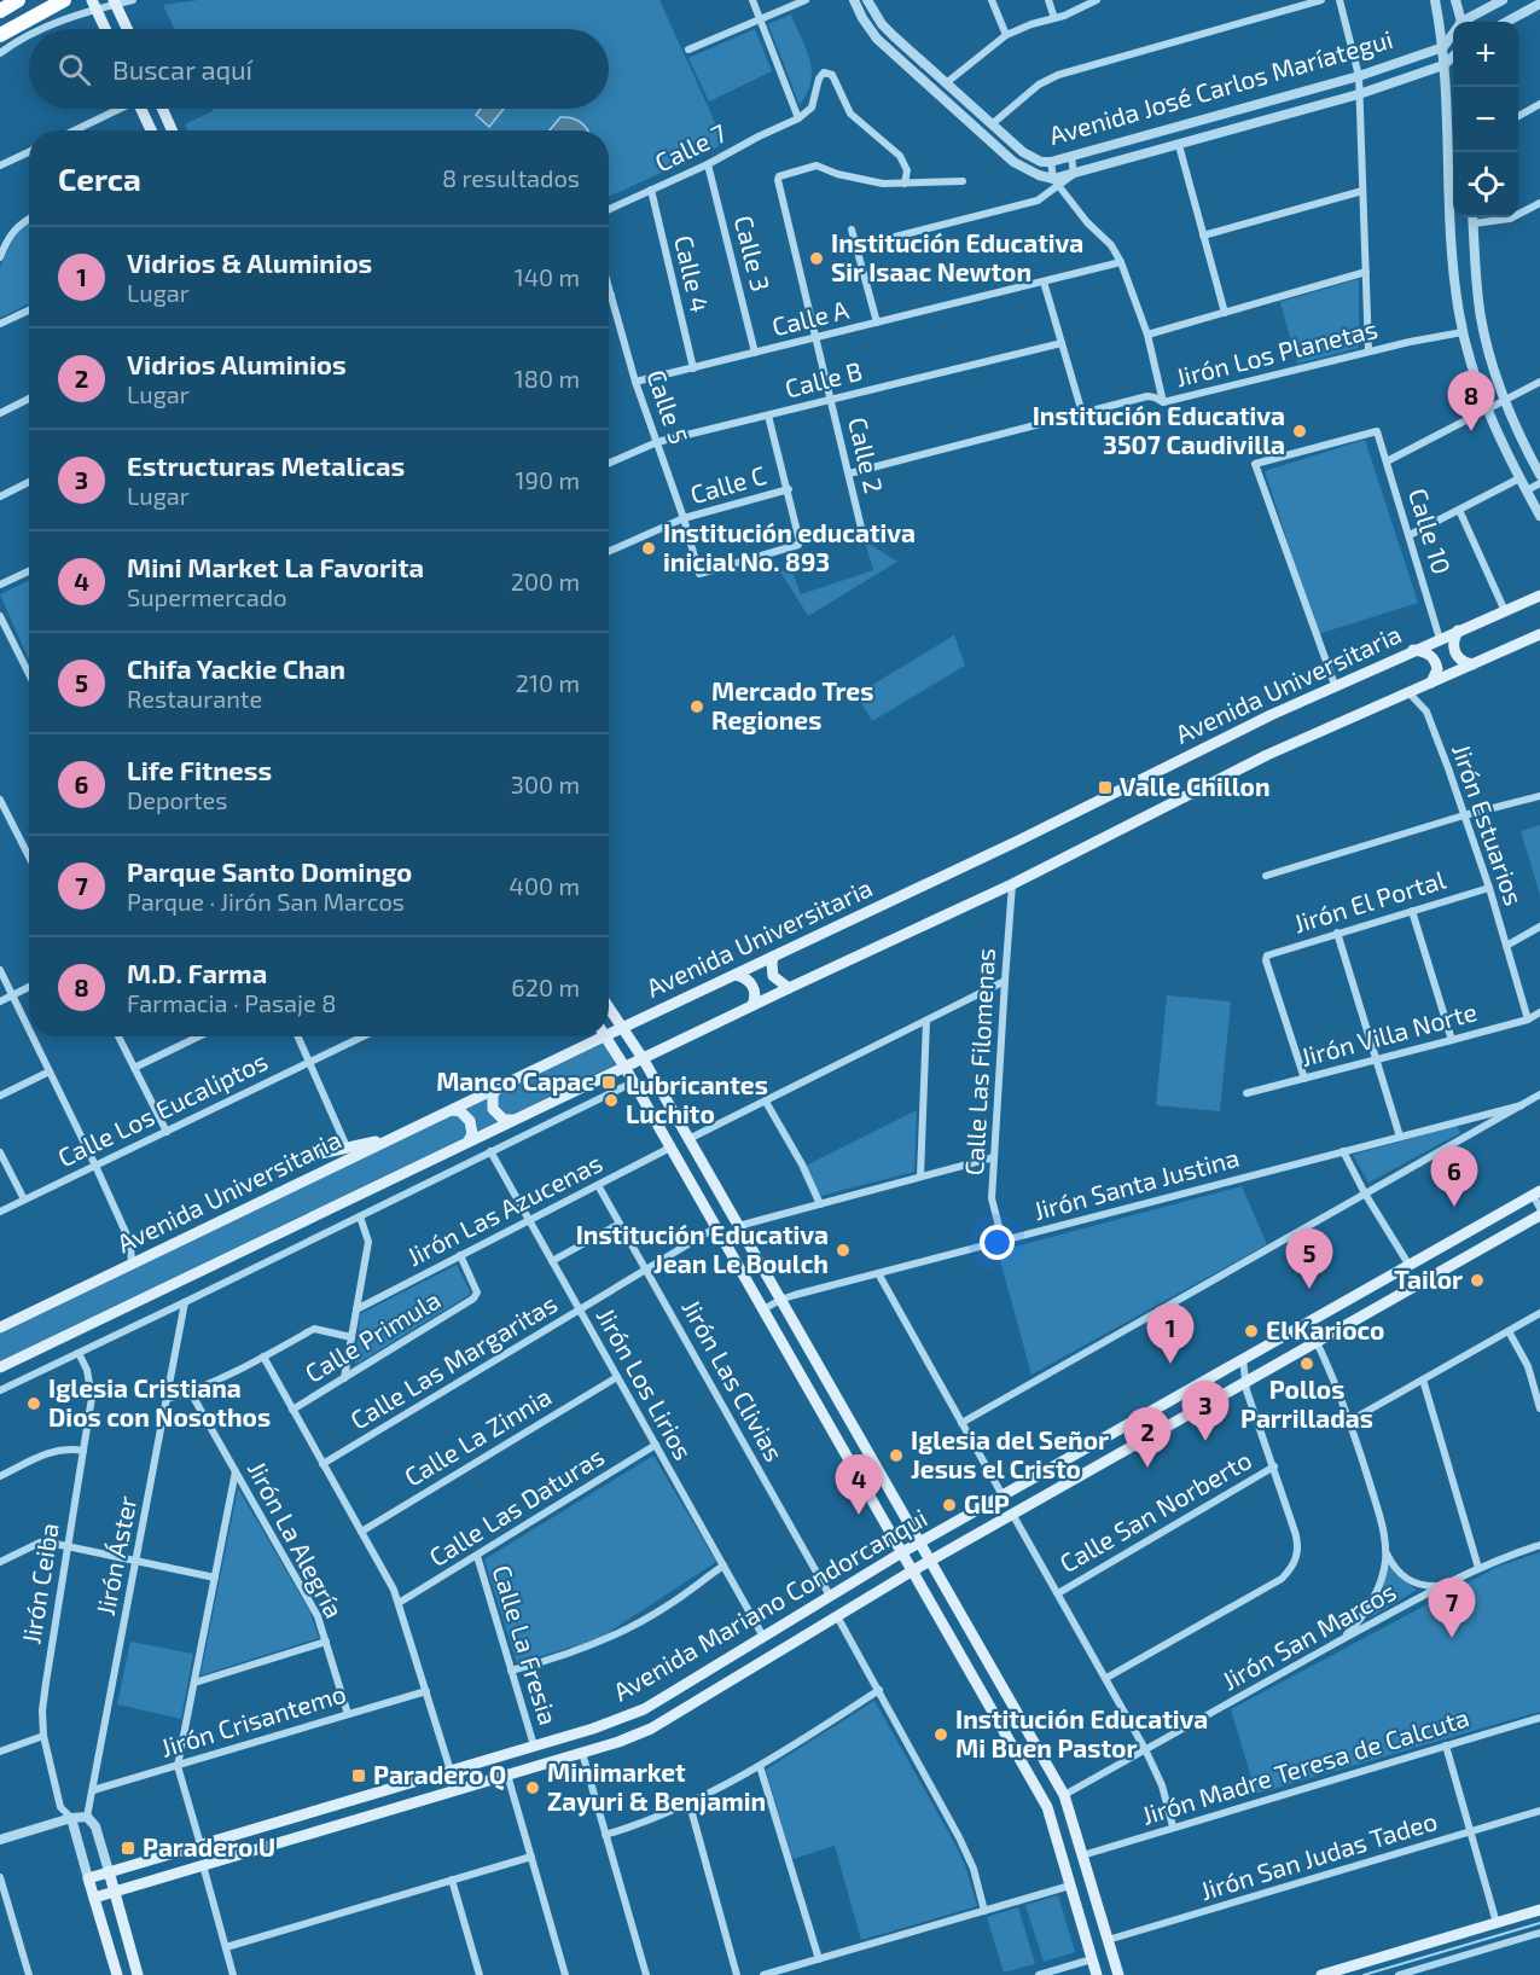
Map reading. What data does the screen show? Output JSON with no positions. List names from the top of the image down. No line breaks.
{"streets":{"main road":["Avenida Universitaria","Avenida Mariano Condorcanqui"],"street":["Avenida José Carlos Maríategui","Calle 7","Calle 3","Calle 4","Calle A","Jirón Los Planetas","Calle B","Calle 5","Calle 2","Calle C","Calle 10","Jirón Estuarios","Jirón El Portal","Jirón Villa Norte","Calle Las Filomenas","Calle Los Eucaliptos","Jirón Santa Justina","Jirón Las Azucenas","Calle Primula","Calle Las Margaritas","Jirón Las Clivias","Jirón Los Lirios","Calle La Zinnia","Calle Las Daturas","Calle San Norberto","Jirón La Alegría","Jirón Áster","Jirón Ceiba","Jirón San Marcos","Calle La Fresia","Jirón Crisantemo","Jirón Madre Teresa de Calcuta","Jirón San Judas Tadeo"]},"crossings":[["Calle 7","Calle 3"],["Calle 7","Calle 4"],["Calle 3","Calle A"],["Calle 4","Calle A"],["Calle A","Calle 5"],["Calle A","Calle 2"],["Jirón Los Planetas","Calle 2"],["Calle B","Calle 5"],["Calle B","Calle 2"],["Calle 5","Calle C"],["Calle 10","Avenida Universitaria"],["Jirón Estuarios","Jirón El Portal"],["Jirón Estuarios","Jirón Villa Norte"],["Jirón El Portal","Jirón Villa Norte"],["Calle Las Filomenas","Jirón Santa Justina"],["Jirón Las Azucenas","Calle Primula"],["Jirón Las Azucenas","Jirón Las Clivias"],["Jirón Las Azucenas","Jirón Los Lirios"],["Calle Las Margaritas","Jirón Las Clivias"],["Calle Las Margaritas","Jirón Los Lirios"],["Jirón Las Clivias","Avenida Mariano Condorcanqui"],["Jirón Los Lirios","Calle La Zinnia"],["Jirón Los Lirios","Calle Las Daturas"],["Jirón Los Lirios","Avenida Mariano Condorcanqui"],["Calle Las Daturas","Calle La Fresia"],["Jirón La Alegría","Jirón Crisantemo"],["Jirón Áster","Jirón Crisantemo"],["Avenida Mariano Condorcanqui","Calle La Fresia"]],"places":{"other":["Institución Educativa Sir Isaac Newton","Institución Educativa 3507 Caudivilla","Institución educativa inicial No. 893","Mercado Tres Regiones","Lubricantes Luchito","Institución Educativa Jean Le Boulch","Tailor","El Karioco","Pollos Parrilladas","Iglesia Cristiana Dios con Nosothos","Iglesia del Señor Jesus el Cristo","GLP","Institución Educativa Mi Buen Pastor","Minimarket Zayuri & Benjamin"],"transit":["Valle Chillon","Manco Capac","Paradero Q","Paradero U"]},"page":{"map_buttons":["+","−"],"search":"Buscar aquí","heading":["Cerca","8 resultados"],"list":[{"mark":"1","name":"Vidrios & Aluminios","note":"Lugar","value":"140 m"},{"mark":"2","name":"Vidrios Aluminios","note":"Lugar","value":"180 m"},{"mark":"3","name":"Estructuras Metalicas","note":"Lugar","value":"190 m"},{"mark":"4","name":"Mini Market La Favorita","note":"Supermercado","value":"200 m"},{"mark":"5","name":"Chifa Yackie Chan","note":"Restaurante","value":"210 m"},{"mark":"6","name":"Life Fitness","note":"Deportes","value":"300 m"},{"mark":"7","name":"Parque Santo Domingo","note":"Parque · Jirón San Marcos","value":"400 m"},{"mark":"8","name":"M.D. Farma","note":"Farmacia · Pasaje 8","value":"620 m"}],"pins":["8","6","5","1","3","2","4","7"]}}
